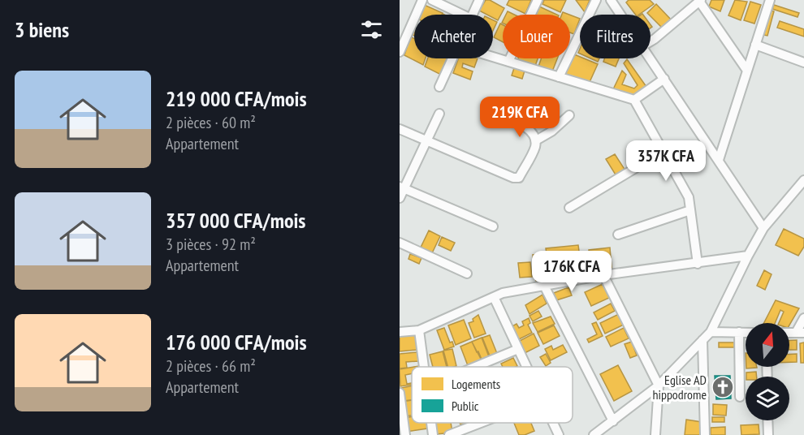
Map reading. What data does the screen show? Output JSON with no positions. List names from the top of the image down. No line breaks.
{"places":{"church":["Eglise AD hippodrome"]},"legend":["Logements","Public"],"north":"top","page":{"heading":"3 biens","chip":["Acheter","Louer","Filtres"],"list":[{"name":"219 000 CFA/mois","note":"2 pièces · 60 m² · Appartement"},{"name":"357 000 CFA/mois","note":"3 pièces · 92 m² · Appartement"},{"name":"176 000 CFA/mois","note":"2 pièces · 66 m² · Appartement"}],"price":["219K CFA","357K CFA","176K CFA"]}}
